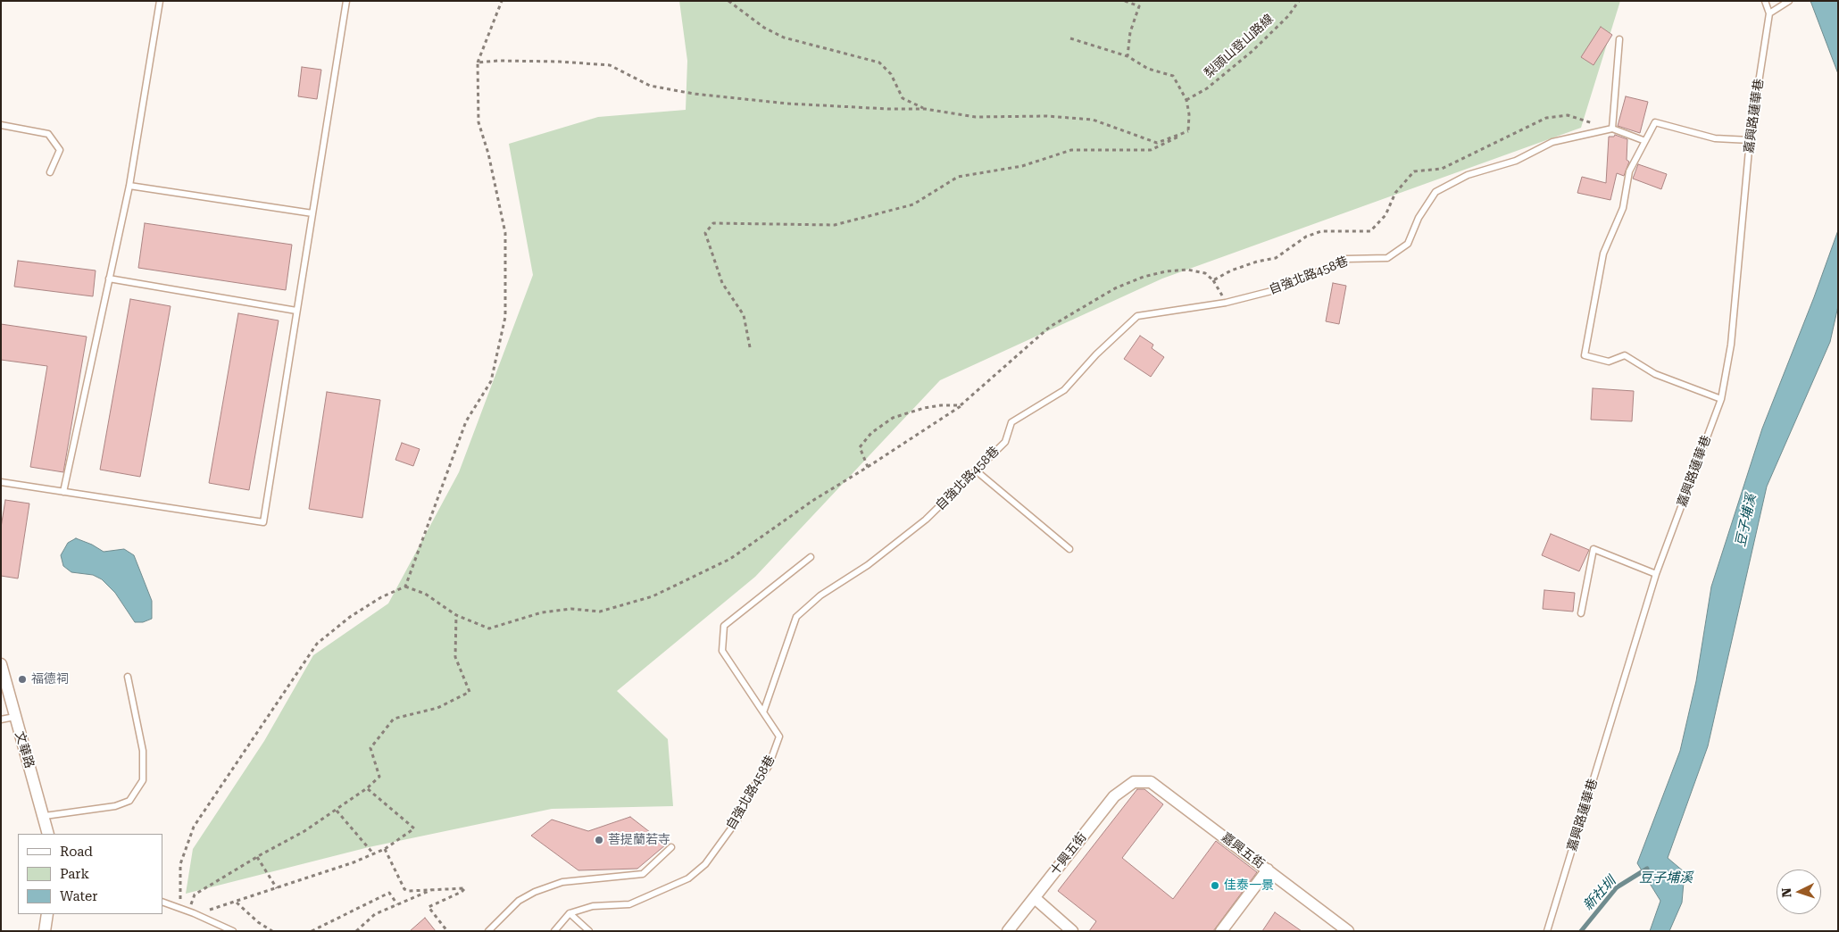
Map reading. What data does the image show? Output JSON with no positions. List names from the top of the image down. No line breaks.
{"streets":{"street":["文華路","嘉興五街","十興五街"],"lane":["嘉興路蓮華巷","自強北路458巷"],"path":["梨頭山登山路線"]},"crossings":[["嘉興五街","十興五街"]],"water":["豆子埔溪","新社圳"],"places":["福德祠","菩提蘭若寺","佳泰一景"],"legend":["Road","Park","Water"],"north":"left"}
